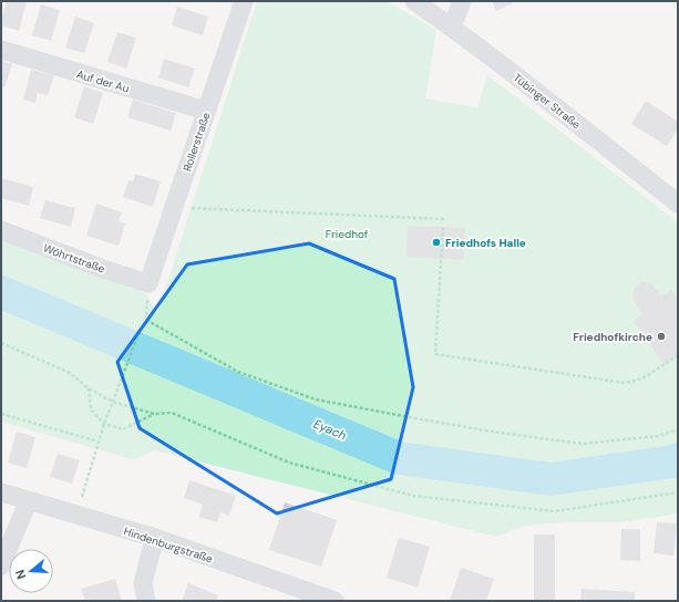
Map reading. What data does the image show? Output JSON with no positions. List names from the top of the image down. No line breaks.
{"streets":{"street":["Auf der Au","Tübinger Straße","Rollerstraße","Wöhrtstraße","Hindenburgstraße"]},"crossings":[["Auf der Au","Rollerstraße"],["Rollerstraße","Wöhrtstraße"]],"water":["Eyach"],"parks":["Friedhof"],"places":["Friedhofs Halle","Friedhofkirche"],"north":"left"}
